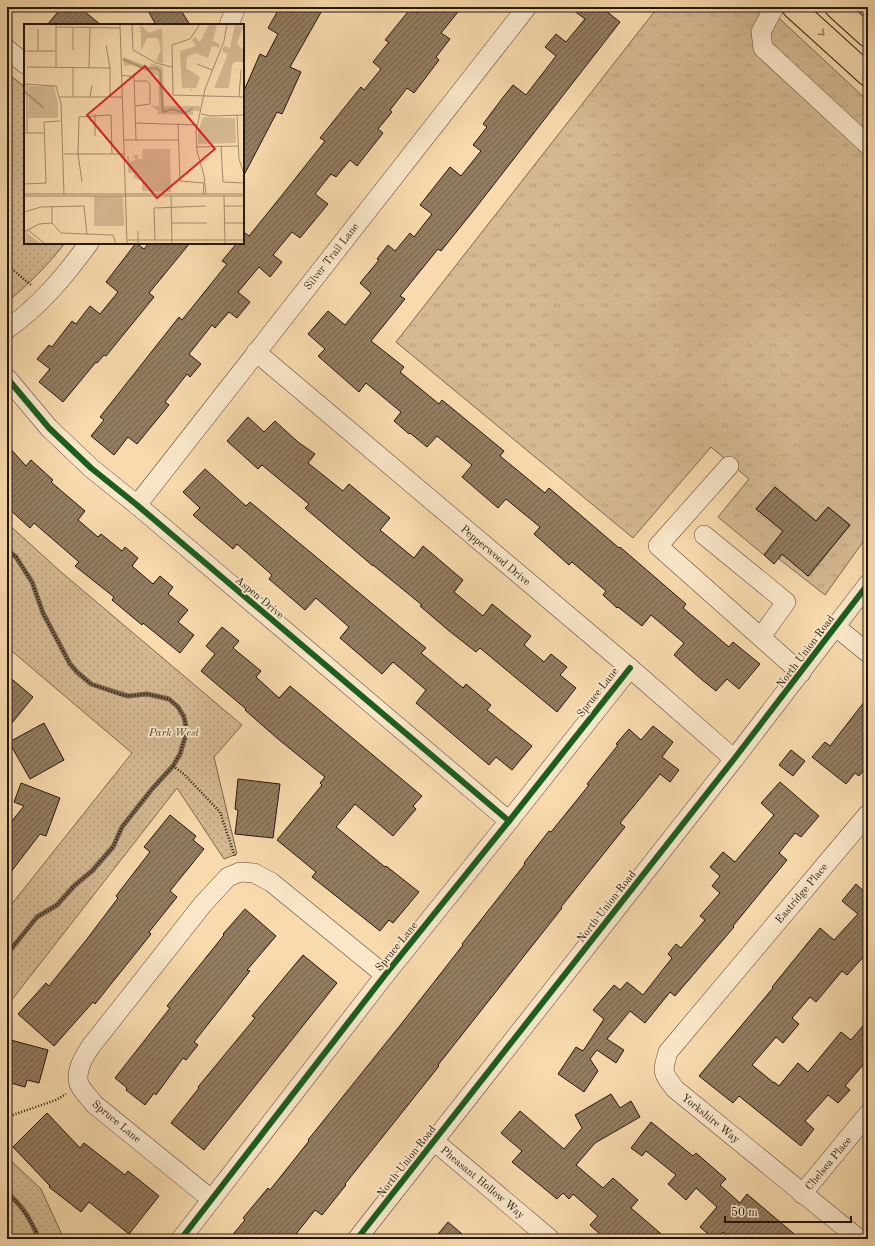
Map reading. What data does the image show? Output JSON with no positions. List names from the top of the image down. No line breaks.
{"streets":{"street":["Silver Trail Lane","Pepperwood Drive","Aspen Drive","North Union Road","Spruce Lane","Eastridge Place","Yorkshire Way","Chelsea Place","Pheasant Hollow Way"]},"crossings":[["Silver Trail Lane","Pepperwood Drive"],["Silver Trail Lane","Aspen Drive"],["Pepperwood Drive","North Union Road"],["Pepperwood Drive","Spruce Lane"],["Aspen Drive","Spruce Lane"],["North Union Road","Pheasant Hollow Way"],["Eastridge Place","Yorkshire Way"],["Yorkshire Way","Chelsea Place"]],"parks":["Park West"],"scale_bar":"50 m"}
